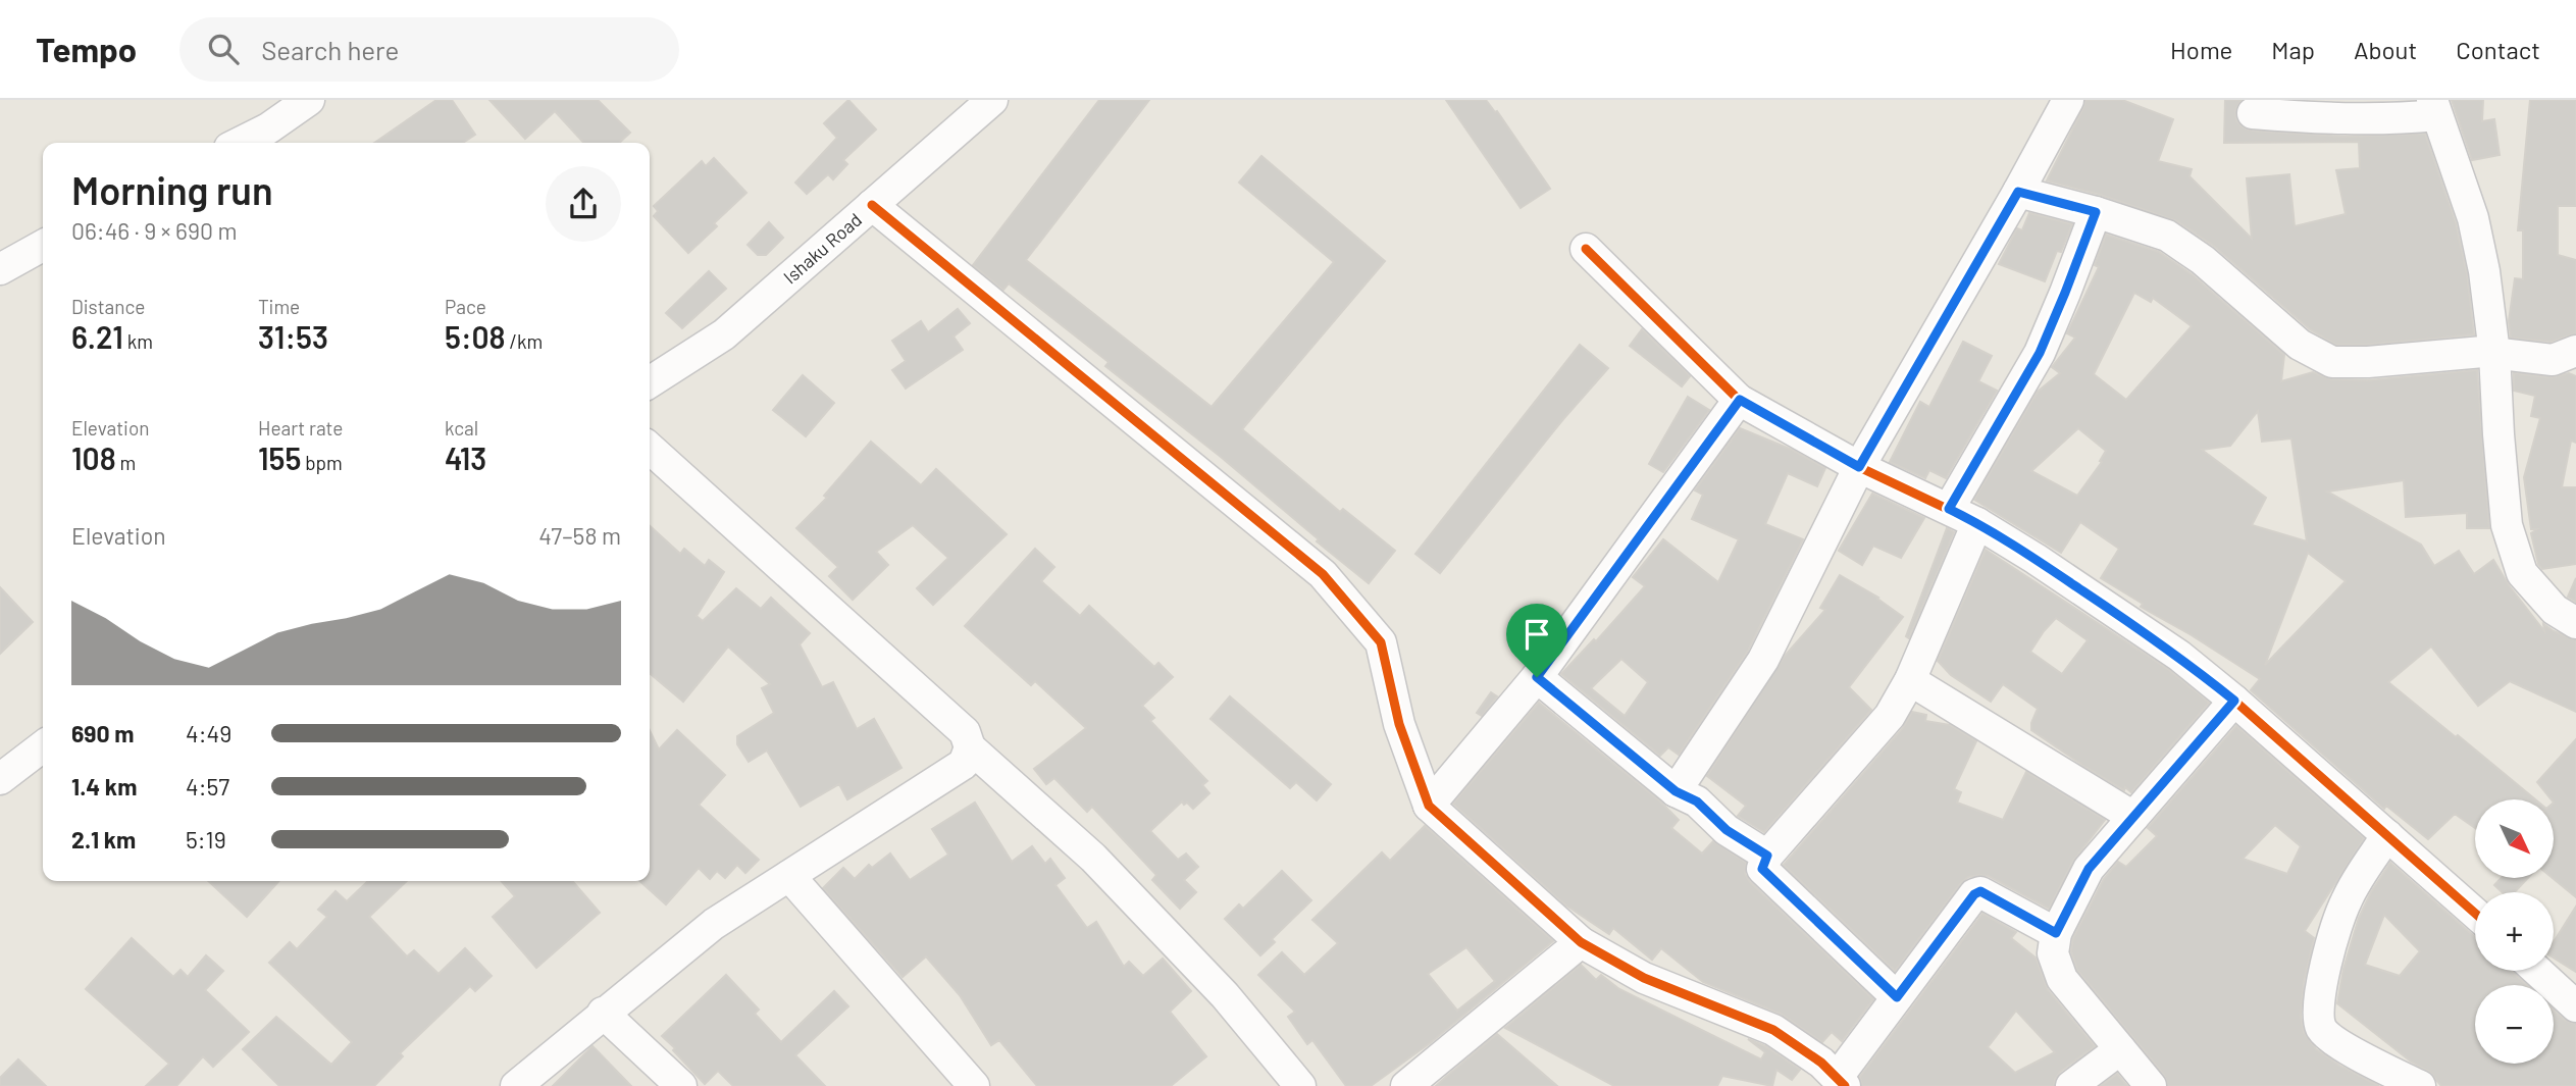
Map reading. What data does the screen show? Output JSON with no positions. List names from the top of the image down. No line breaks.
{"streets":{"street":["Ishaku Road"]},"north":"bottom right","page":{"header":"Tempo","search":"Search here","nav":["Home","Map","About","Contact"],"heading":["Morning run","06:46 · 9 × 690 m"],"stats":[["Distance","6.21 km"],["Time","31:53"],["Pace","5:08 /km"],["Elevation","108 m"],["Heart rate","155 bpm"],["kcal","413"]],"chart":["Elevation","47–58 m"],"list":[{"name":"690 m","note":"4:49"},{"name":"1.4 km","note":"4:57"},{"name":"2.1 km","note":"5:19"}],"map_buttons":["+","−"]}}
